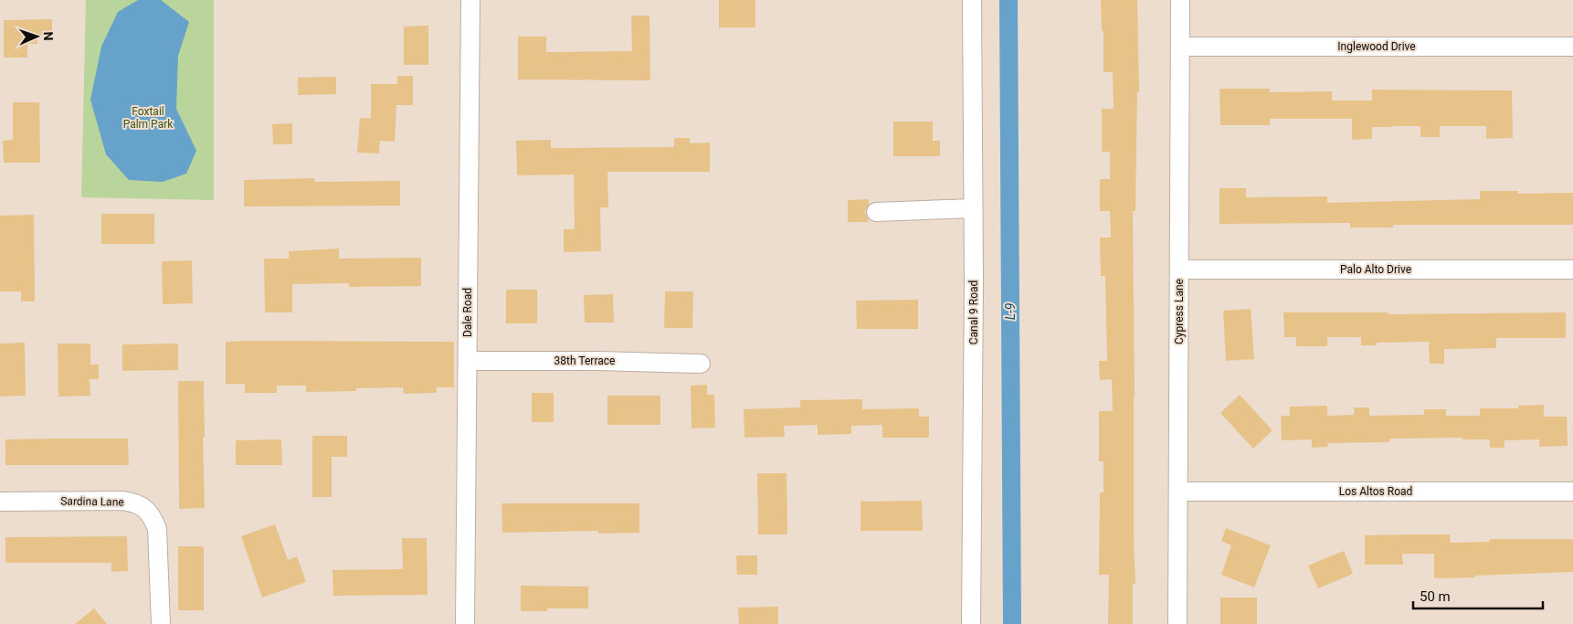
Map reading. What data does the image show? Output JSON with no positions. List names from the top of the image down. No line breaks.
{"streets":{"street":["Inglewood Drive","Palo Alto Drive","Cypress Lane","Dale Road","Canal 9 Road","38th Terrace","Los Altos Road","Sardina Lane"]},"crossings":[["Inglewood Drive","Cypress Lane"],["Palo Alto Drive","Cypress Lane"],["Cypress Lane","Los Altos Road"],["Dale Road","38th Terrace"]],"water":["L-9"],"parks":["Foxtail Palm Park"],"scale_bar":"50 m","north":"right"}
